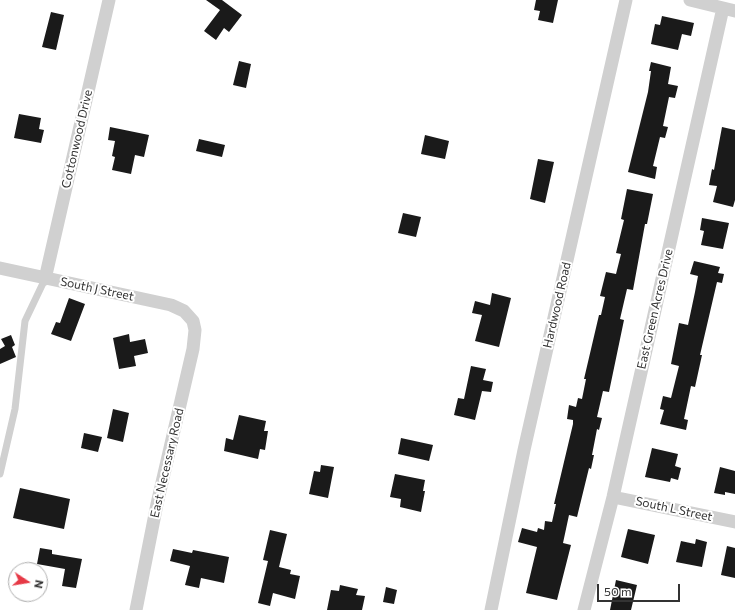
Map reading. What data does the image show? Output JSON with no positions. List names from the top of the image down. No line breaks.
{"streets":{"street":["Cottonwood Drive","South J Street","Hardwood Road","East Green Acres Drive","East Necessary Road","South L Street"]},"crossings":[["Cottonwood Drive","South J Street"],["South J Street","East Necessary Road"],["East Green Acres Drive","South L Street"]],"scale_bar":"50 m","north":"right"}
